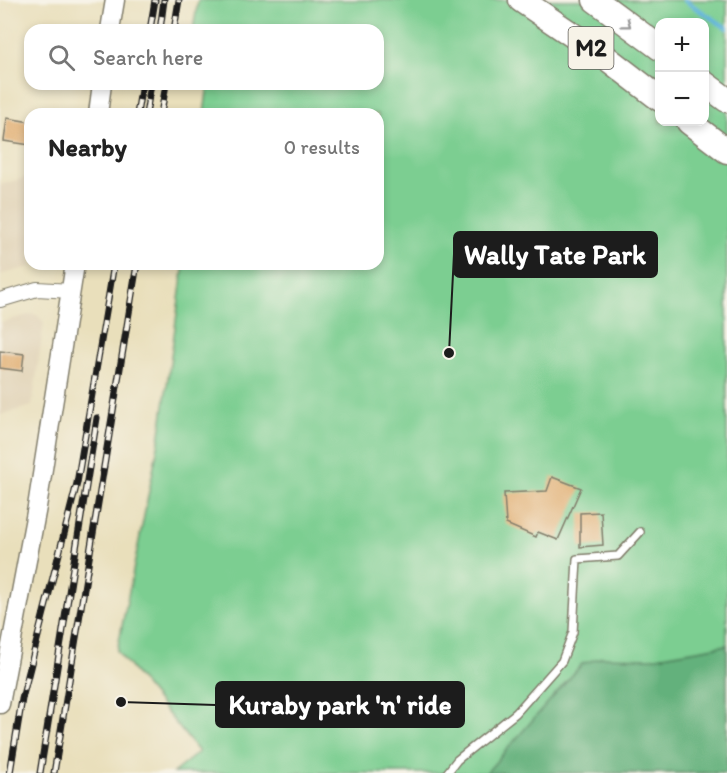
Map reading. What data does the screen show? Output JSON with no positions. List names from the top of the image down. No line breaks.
{"streets":{"highway":["M2"]},"places":["Wally Tate Park","Kuraby park 'n' ride"],"page":{"map_buttons":["+","−"],"search":"Search here","heading":["Nearby","0 results"]}}
